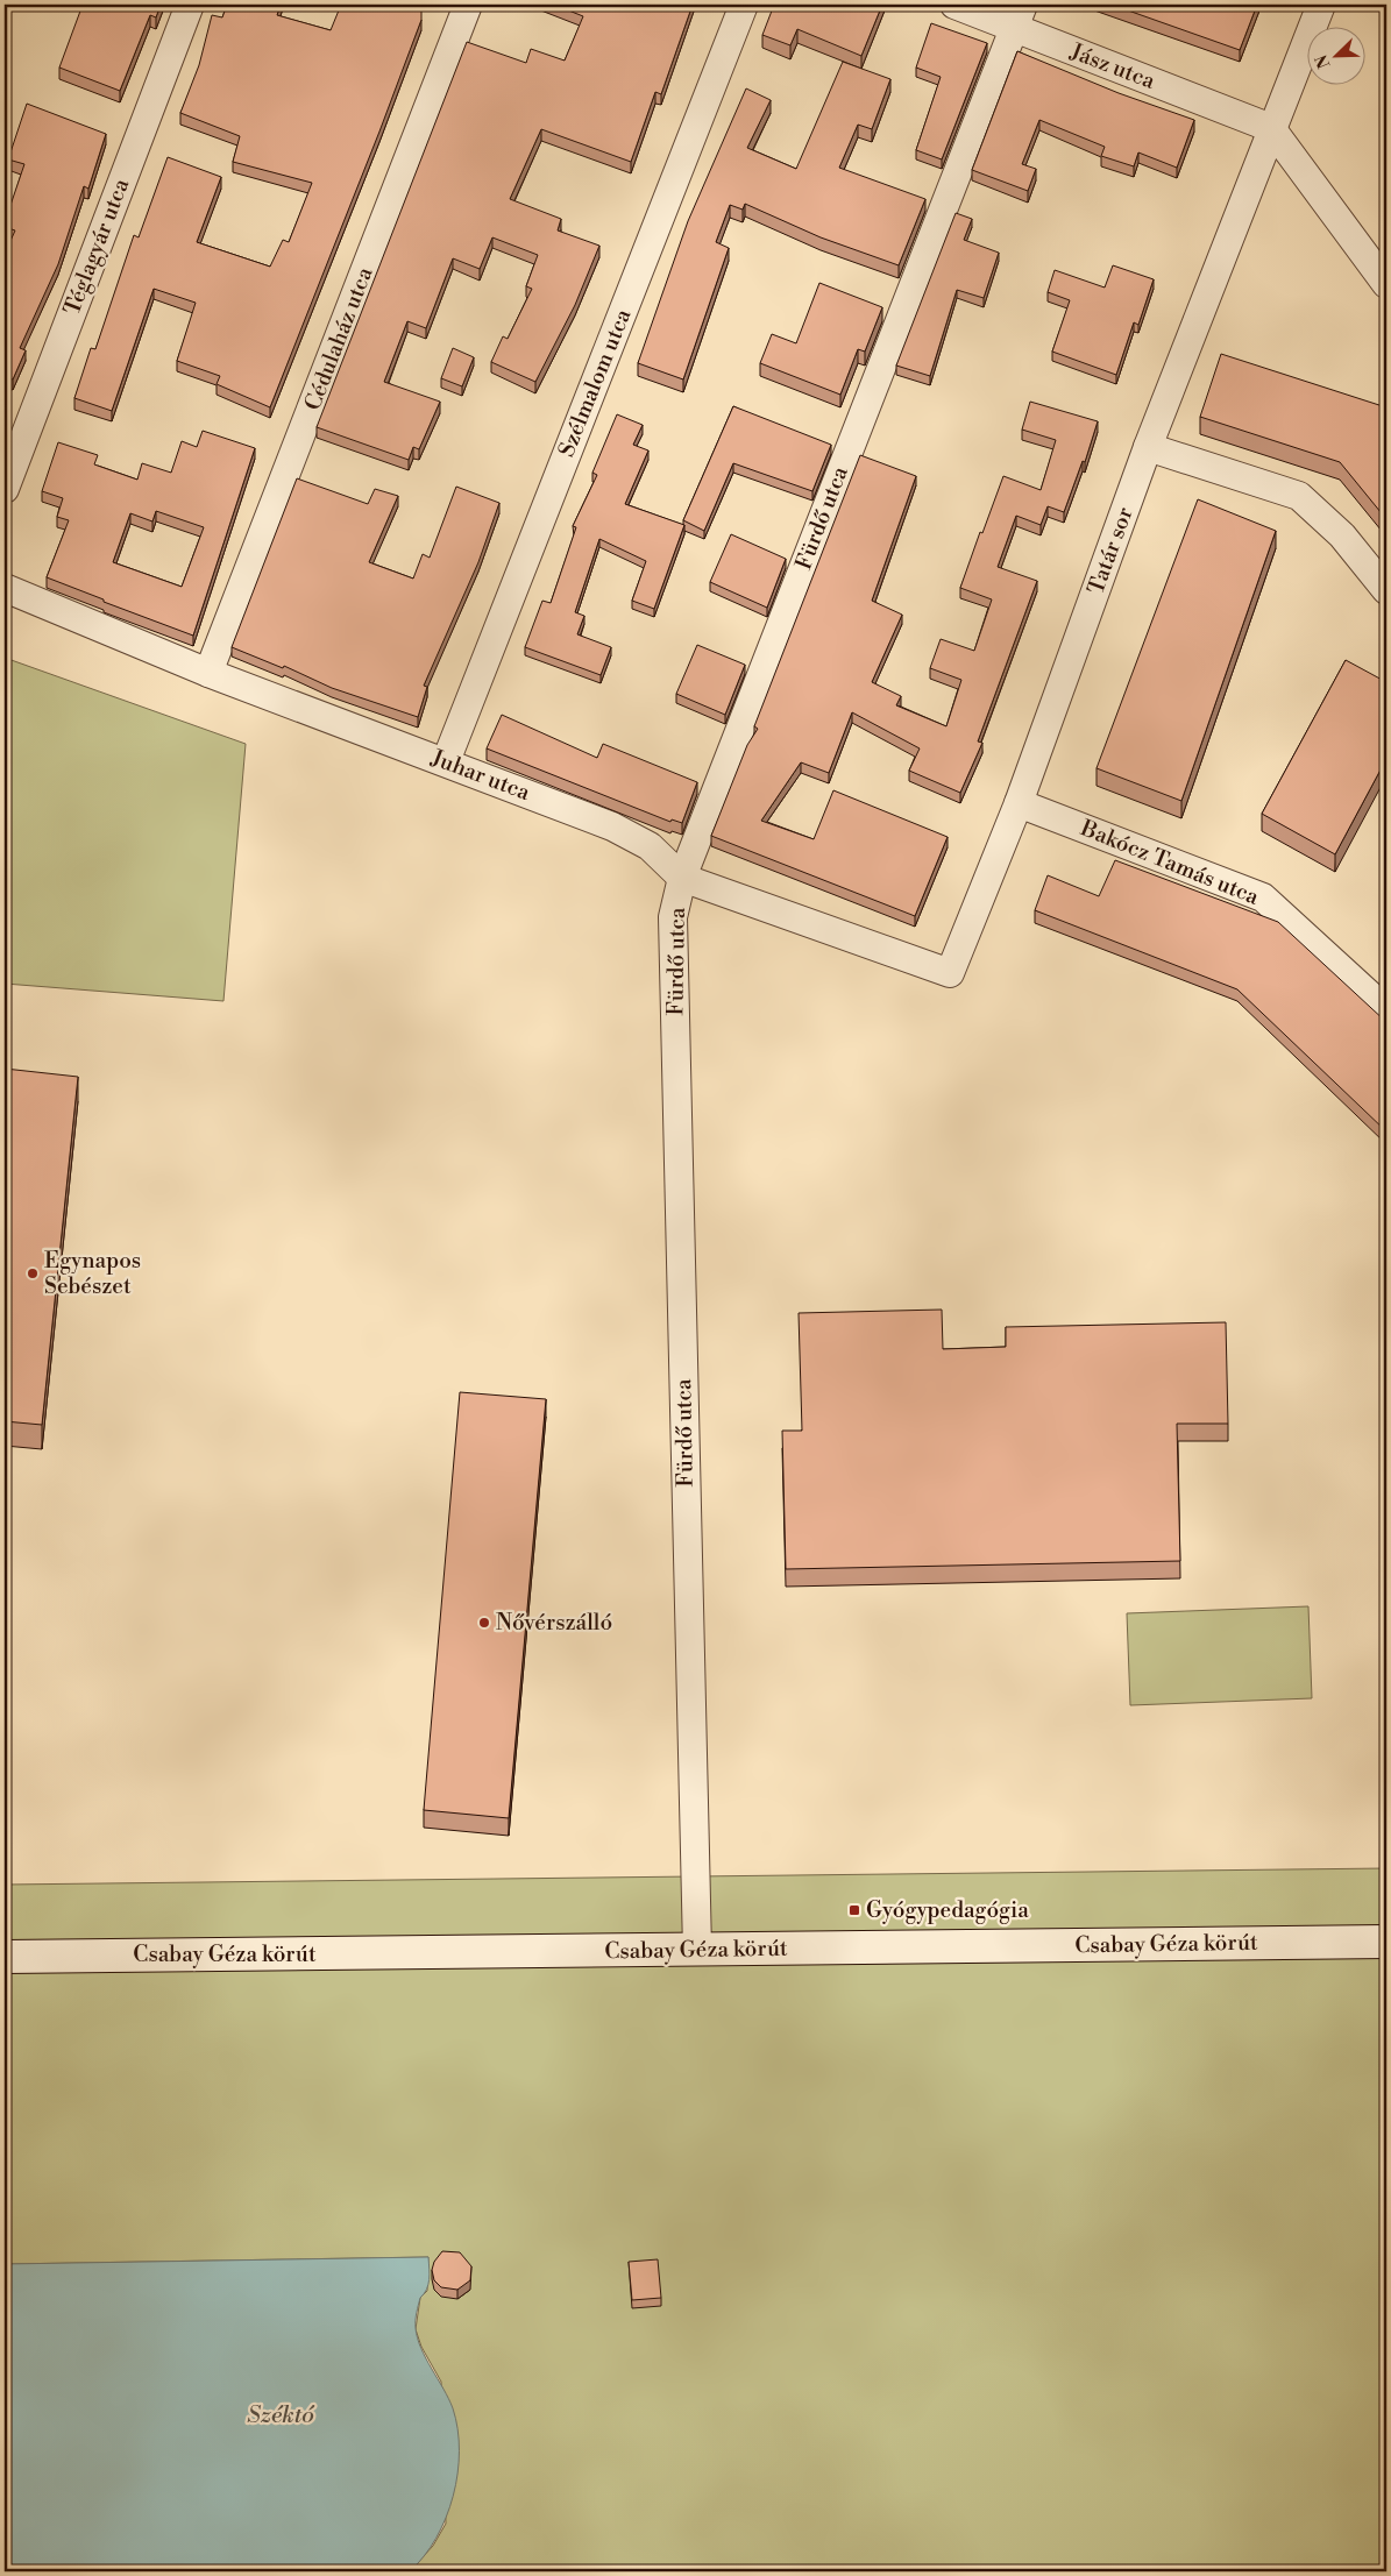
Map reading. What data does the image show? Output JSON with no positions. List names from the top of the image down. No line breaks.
{"streets":{"street":["Jász utca","Téglagyár utca","Cédulaház utca","Szélmalom utca","Fürdő utca","Tatár sor","Juhar utca","Bakócz Tamás utca","Csabay Géza körút"]},"crossings":[["Jász utca","Fürdő utca"],["Jász utca","Tatár sor"],["Cédulaház utca","Juhar utca"],["Szélmalom utca","Juhar utca"],["Fürdő utca","Juhar utca"],["Fürdő utca","Csabay Géza körút"],["Tatár sor","Juhar utca"],["Tatár sor","Bakócz Tamás utca"]],"water":["Széktó"],"places":{"other":["Egynapos Sebészet","Nővérszálló"],"transit":["Gyógypedagógia"]},"north":"bottom left"}
